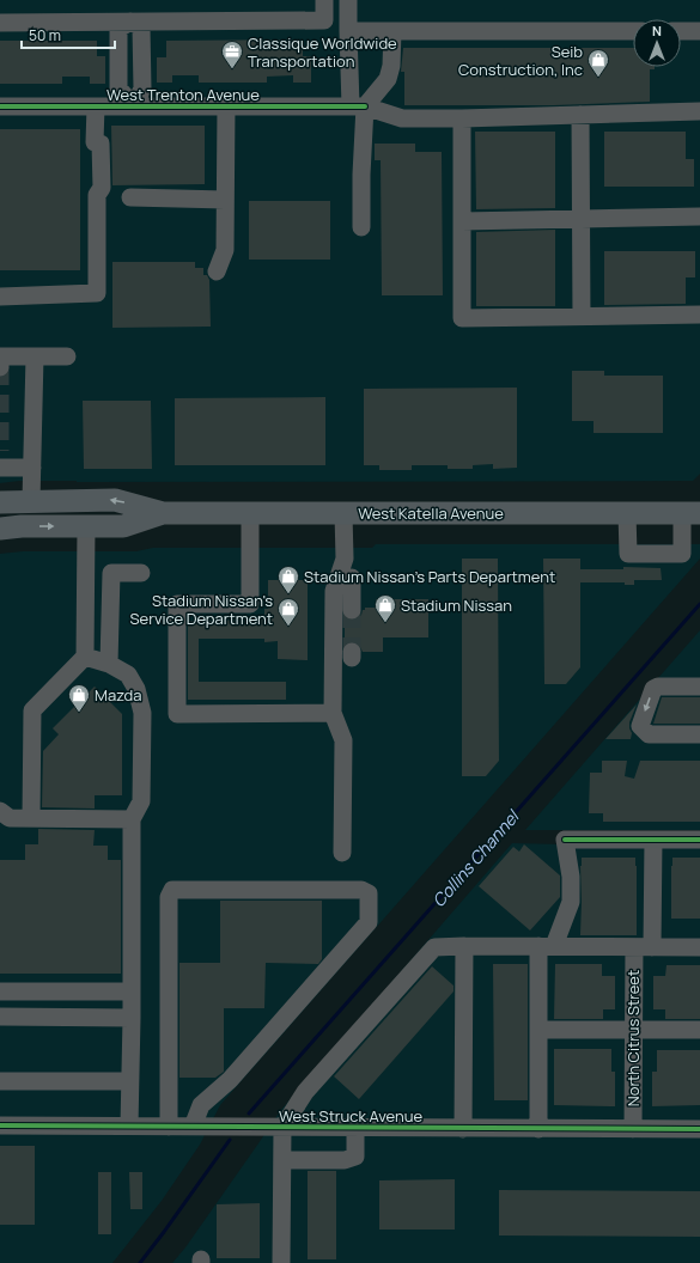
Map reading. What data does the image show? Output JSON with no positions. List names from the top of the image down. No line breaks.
{"streets":{"main road":["West Katella Avenue"],"street":["West Trenton Avenue","North Citrus Street","West Struck Avenue"]},"crossings":[["North Citrus Street","West Struck Avenue"]],"water":["Collins Channel"],"places":{"office":["Classique Worldwide Transportation"],"shop":["Seib Construction, Inc","Stadium Nissan's Parts Department","Stadium Nissan","Stadium Nissan's Service Department","Mazda"]},"scale_bar":"50 m","north":"top"}
